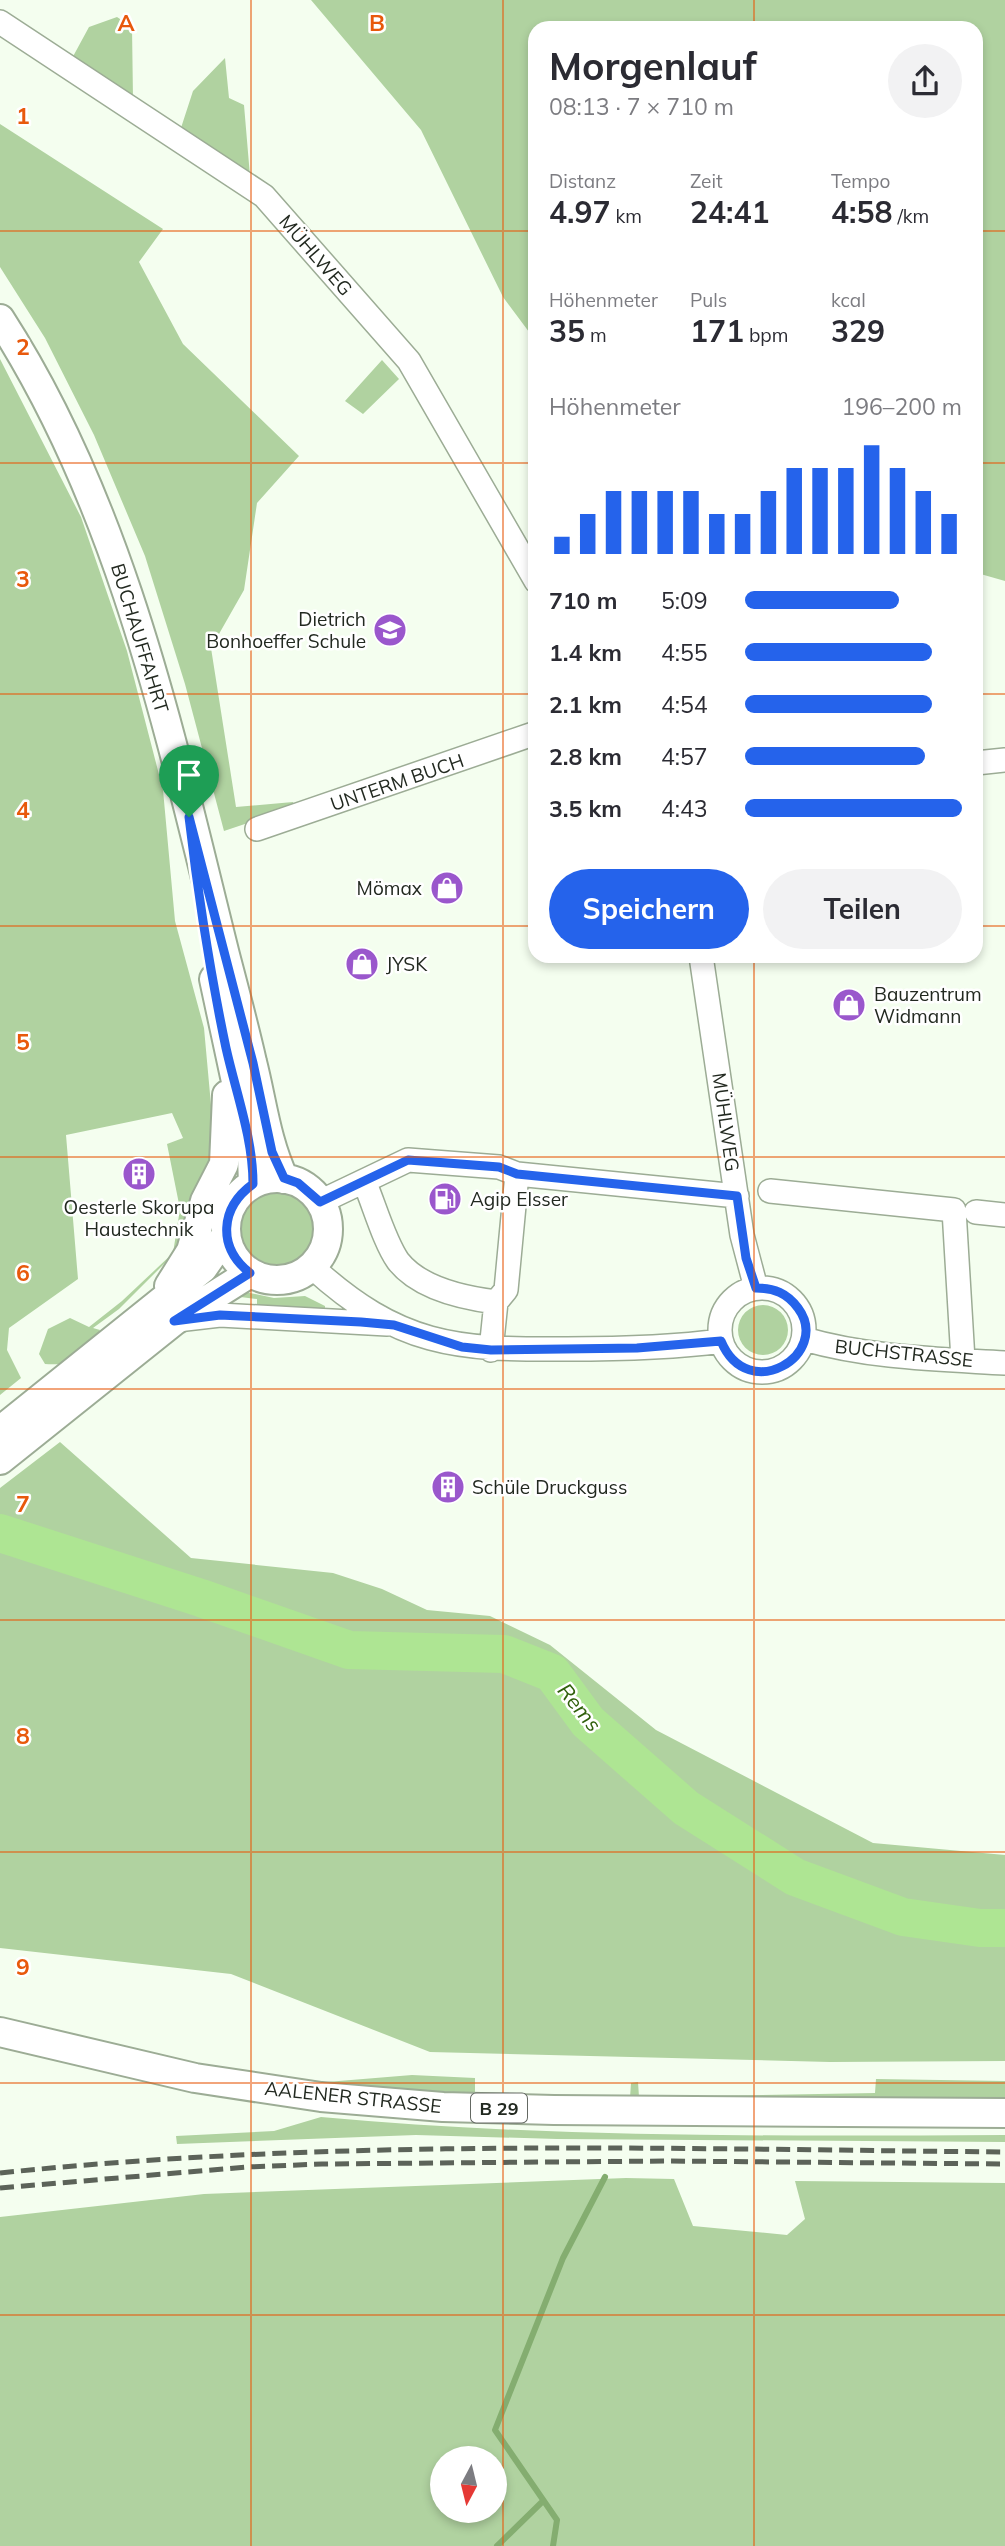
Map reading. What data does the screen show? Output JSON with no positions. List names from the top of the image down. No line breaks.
{"streets":{"main road":["BUCHAUFFAHRT","AALENER STRASSE","B 29"],"street":["MÜHLWEG","UNTERM BUCH","BUCHSTRASSE"]},"crossings":[["MÜHLWEG","BUCHSTRASSE"]],"water":["Rems"],"places":{"school or university":["Dietrich Bonhoeffer Schule"],"shop":["Mömax","JYSK","Bauzentrum Widmann"],"building":["Oesterle Skorupa Haustechnik","Schüle Druckguss"],"fuel station":["Agip Elsser"]},"north":"bottom","page":{"heading":["Morgenlauf","08:13 · 7 × 710 m"],"stats":[["Distanz","4.97 km"],["Zeit","24:41"],["Tempo","4:58 /km"],["Höhenmeter","35 m"],["Puls","171 bpm"],["kcal","329"]],"chart":["Höhenmeter","196–200 m"],"list":[{"name":"710 m","note":"5:09"},{"name":"1.4 km","note":"4:55"},{"name":"2.1 km","note":"4:54"},{"name":"2.8 km","note":"4:57"},{"name":"3.5 km","note":"4:43"}],"buttons":["Speichern","Teilen"]},"grid":{"columns":["A","B"],"rows":["1","2","3","4","5","6","7","8","9"]}}
